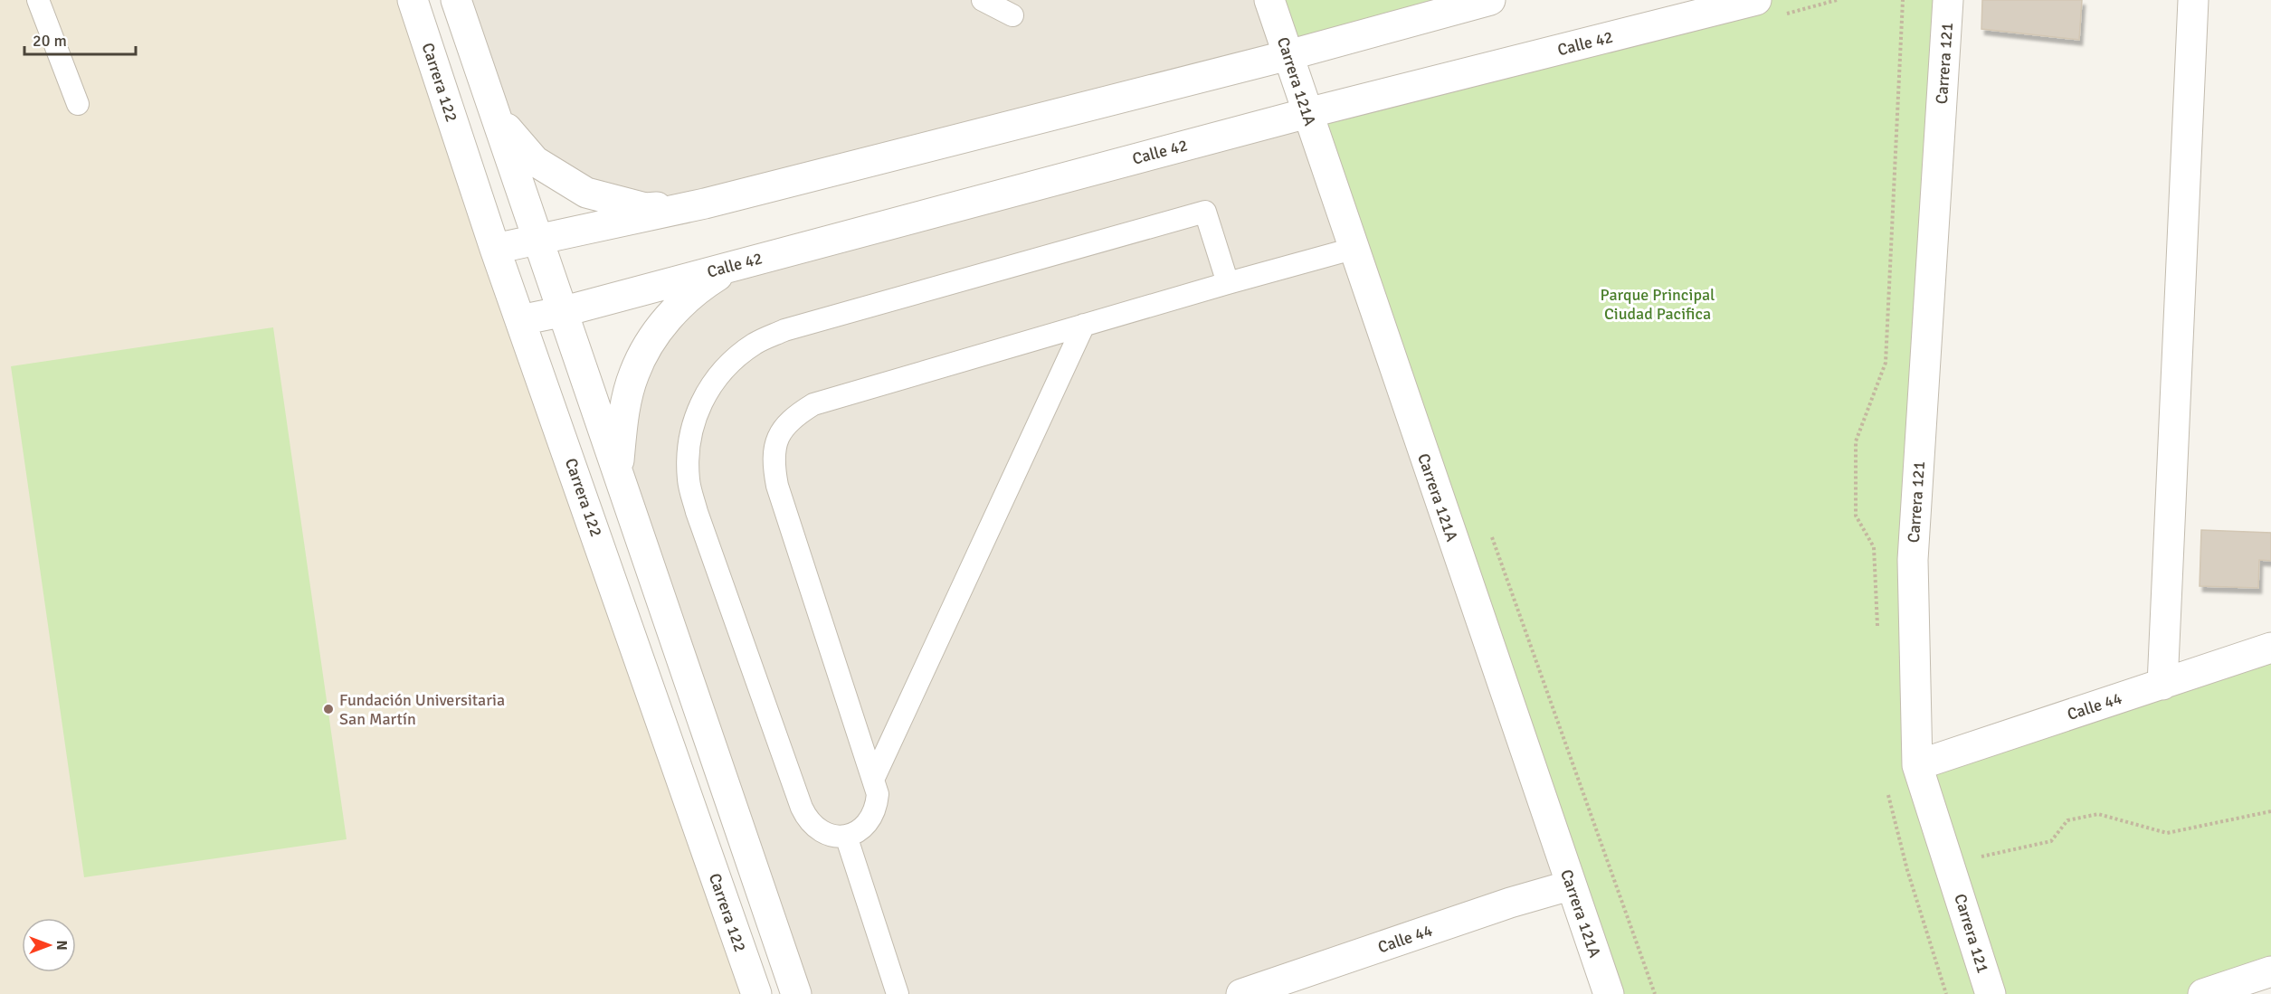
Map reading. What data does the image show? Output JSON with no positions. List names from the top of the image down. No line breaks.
{"streets":{"street":["Calle 42","Carrera 121","Carrera 121A","Carrera 122","Calle 44"]},"crossings":[["Calle 42","Carrera 121A"],["Calle 42","Carrera 122"],["Carrera 121","Calle 44"],["Carrera 121A","Calle 44"]],"parks":["Parque Principal Ciudad Pacifica"],"places":["Fundación Universitaria San Martín"],"scale_bar":"20 m","north":"right"}
